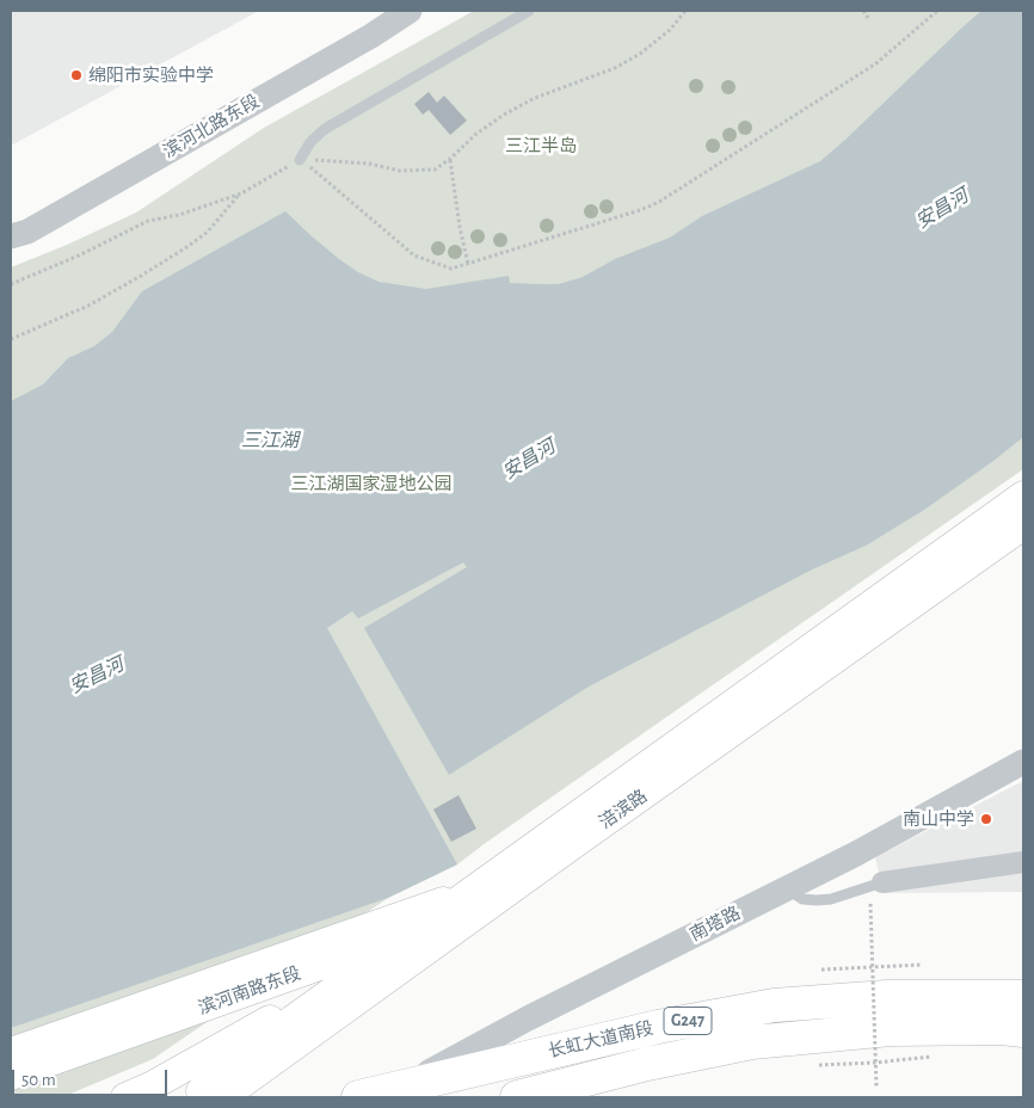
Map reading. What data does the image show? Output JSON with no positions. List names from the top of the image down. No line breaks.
{"streets":{"highway":["G247","长虹大道南段"],"main road":["涪滨路","滨河南路东段"],"street":["滨河北路东段","南塔路"]},"crossings":[["涪滨路","滨河南路东段"],["南塔路","长虹大道南段"]],"water":["安昌河","三江湖"],"parks":["三江半岛","三江湖国家湿地公园"],"places":["绵阳市实验中学","南山中学"],"scale_bar":"50 m"}
